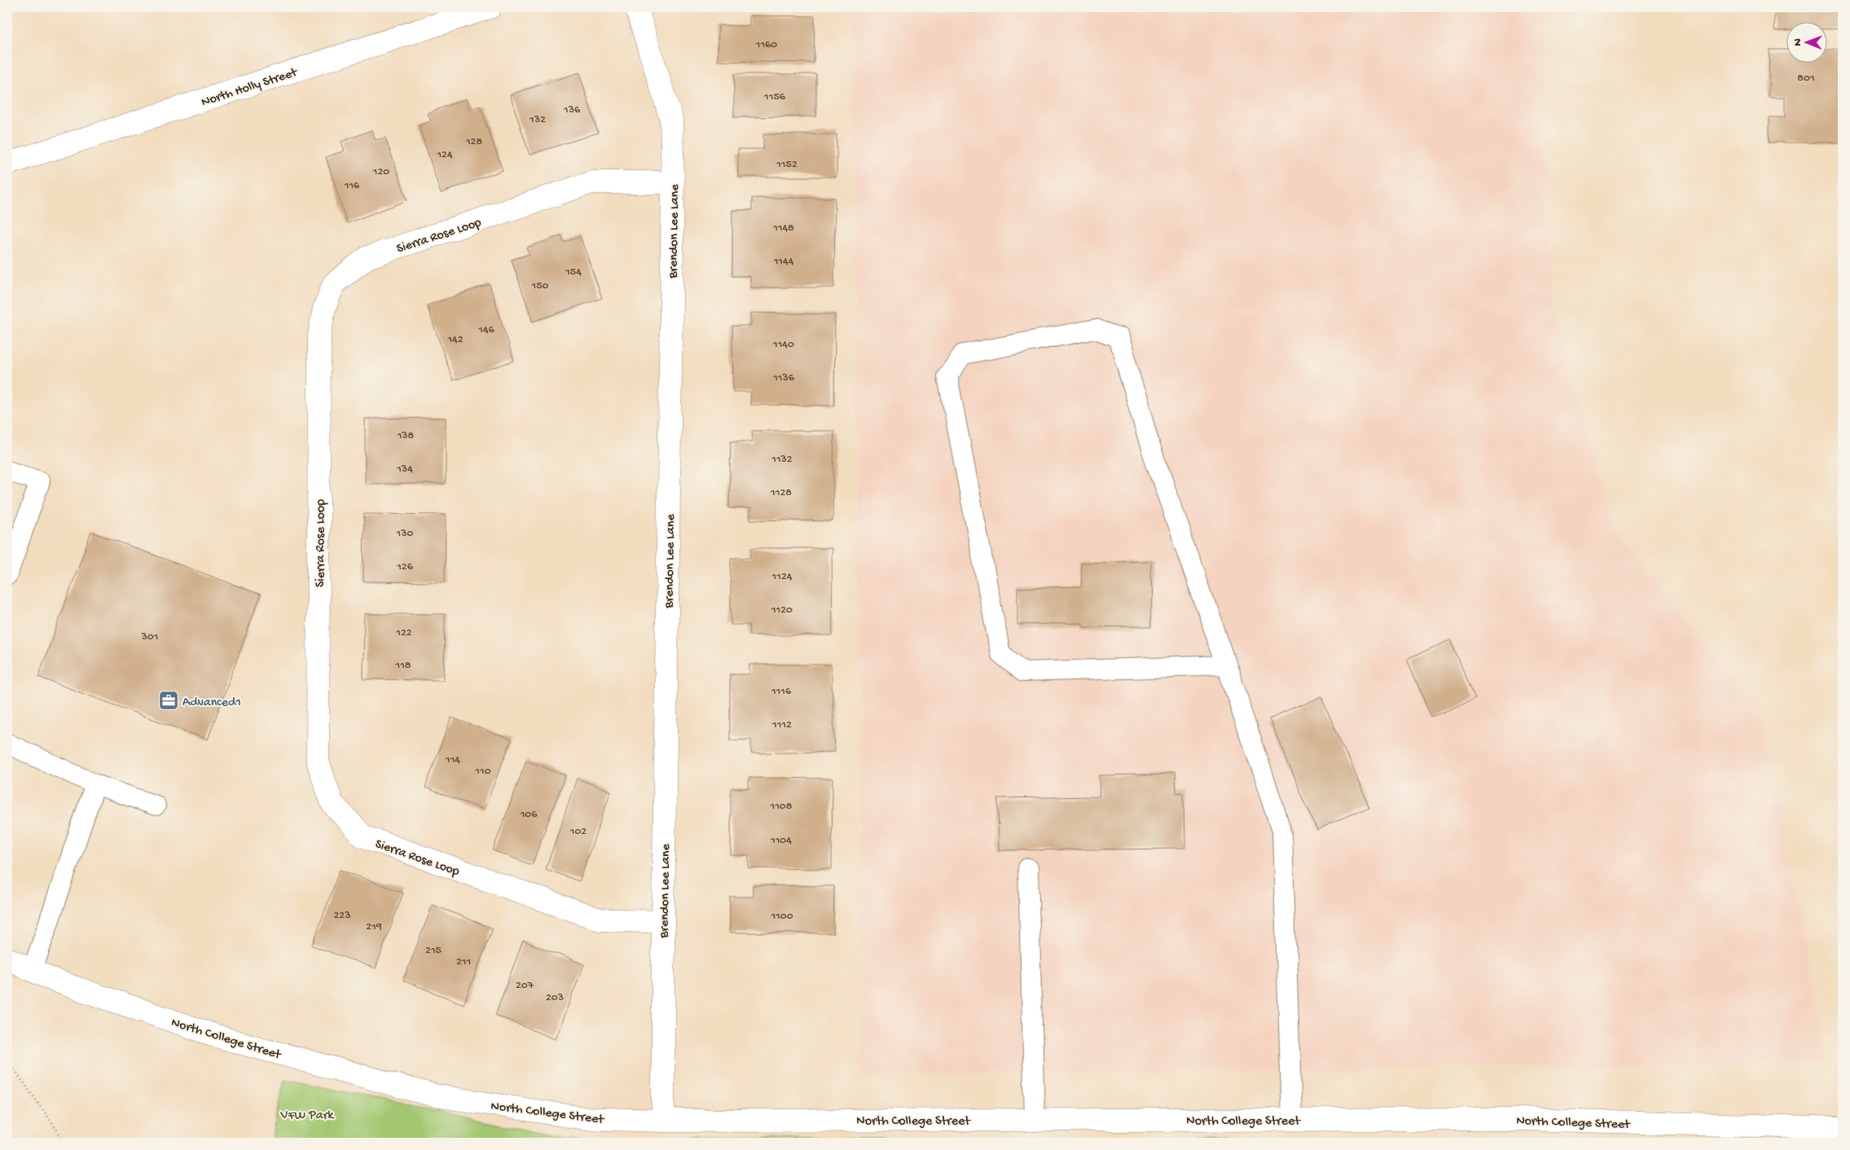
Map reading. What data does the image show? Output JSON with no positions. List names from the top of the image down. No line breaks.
{"streets":{"street":["North Holly Street","Brendon Lee Lane","Sierra Rose Loop","North College Street"]},"crossings":[["Brendon Lee Lane","Sierra Rose Loop"],["Brendon Lee Lane","North College Street"]],"parks":["VFW Park"],"places":{"office":["Advanced1"]},"house_numbers":["1160","801","1156","136","132","128","124","1152","120","116","1148","1144","154","150","146","142","1140","1136","138","1132","134","1128","130","126","1124","1120","122","301","118","1116","1112","114","110","1108","106","102","1104","223","1100","219","215","211","207","203"],"north":"left"}
